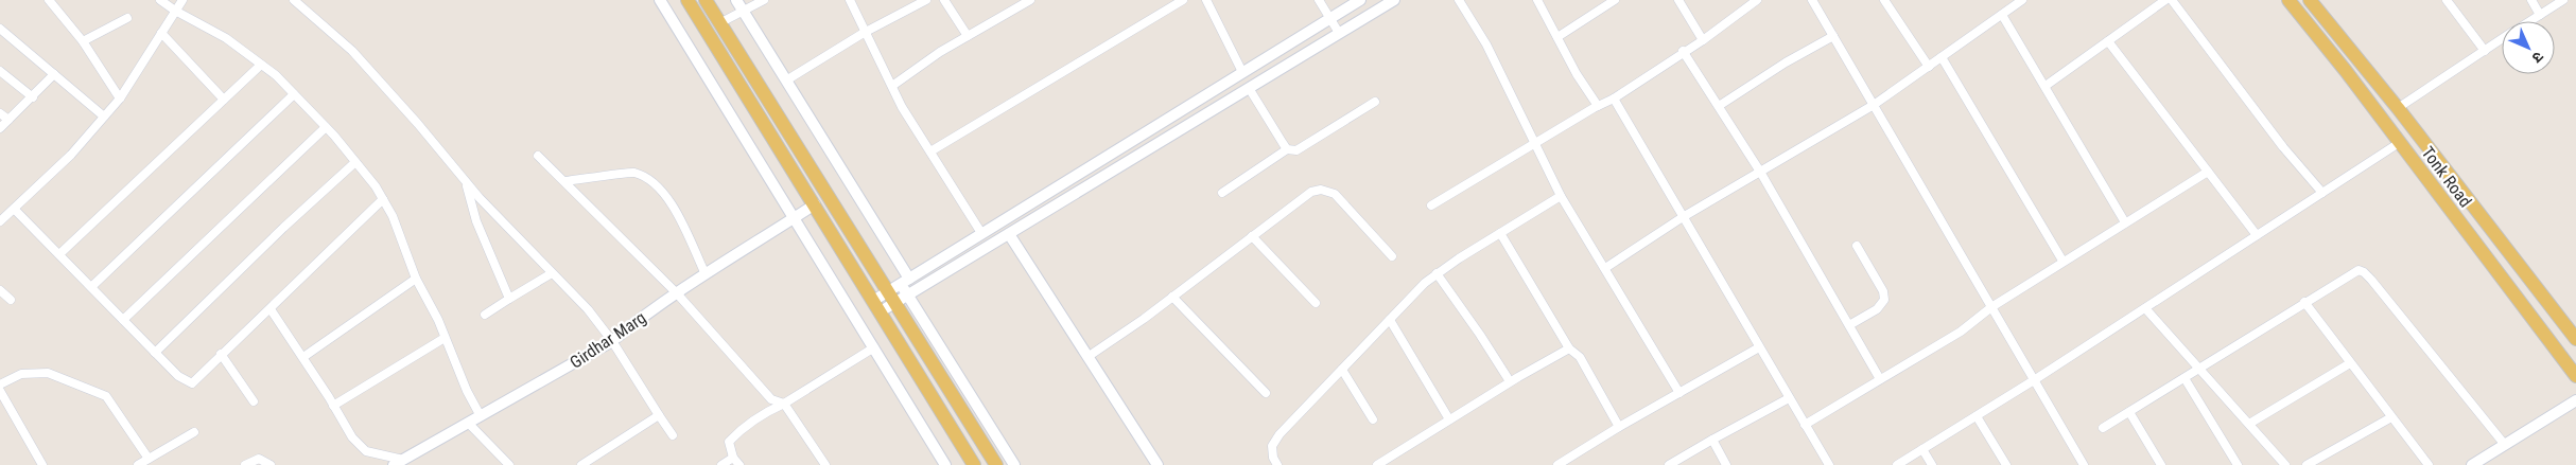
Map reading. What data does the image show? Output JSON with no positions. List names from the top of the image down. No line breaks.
{"streets":{"main road":["Tonk Road"],"street":["Girdhar Marg"]},"north":"bottom right"}
